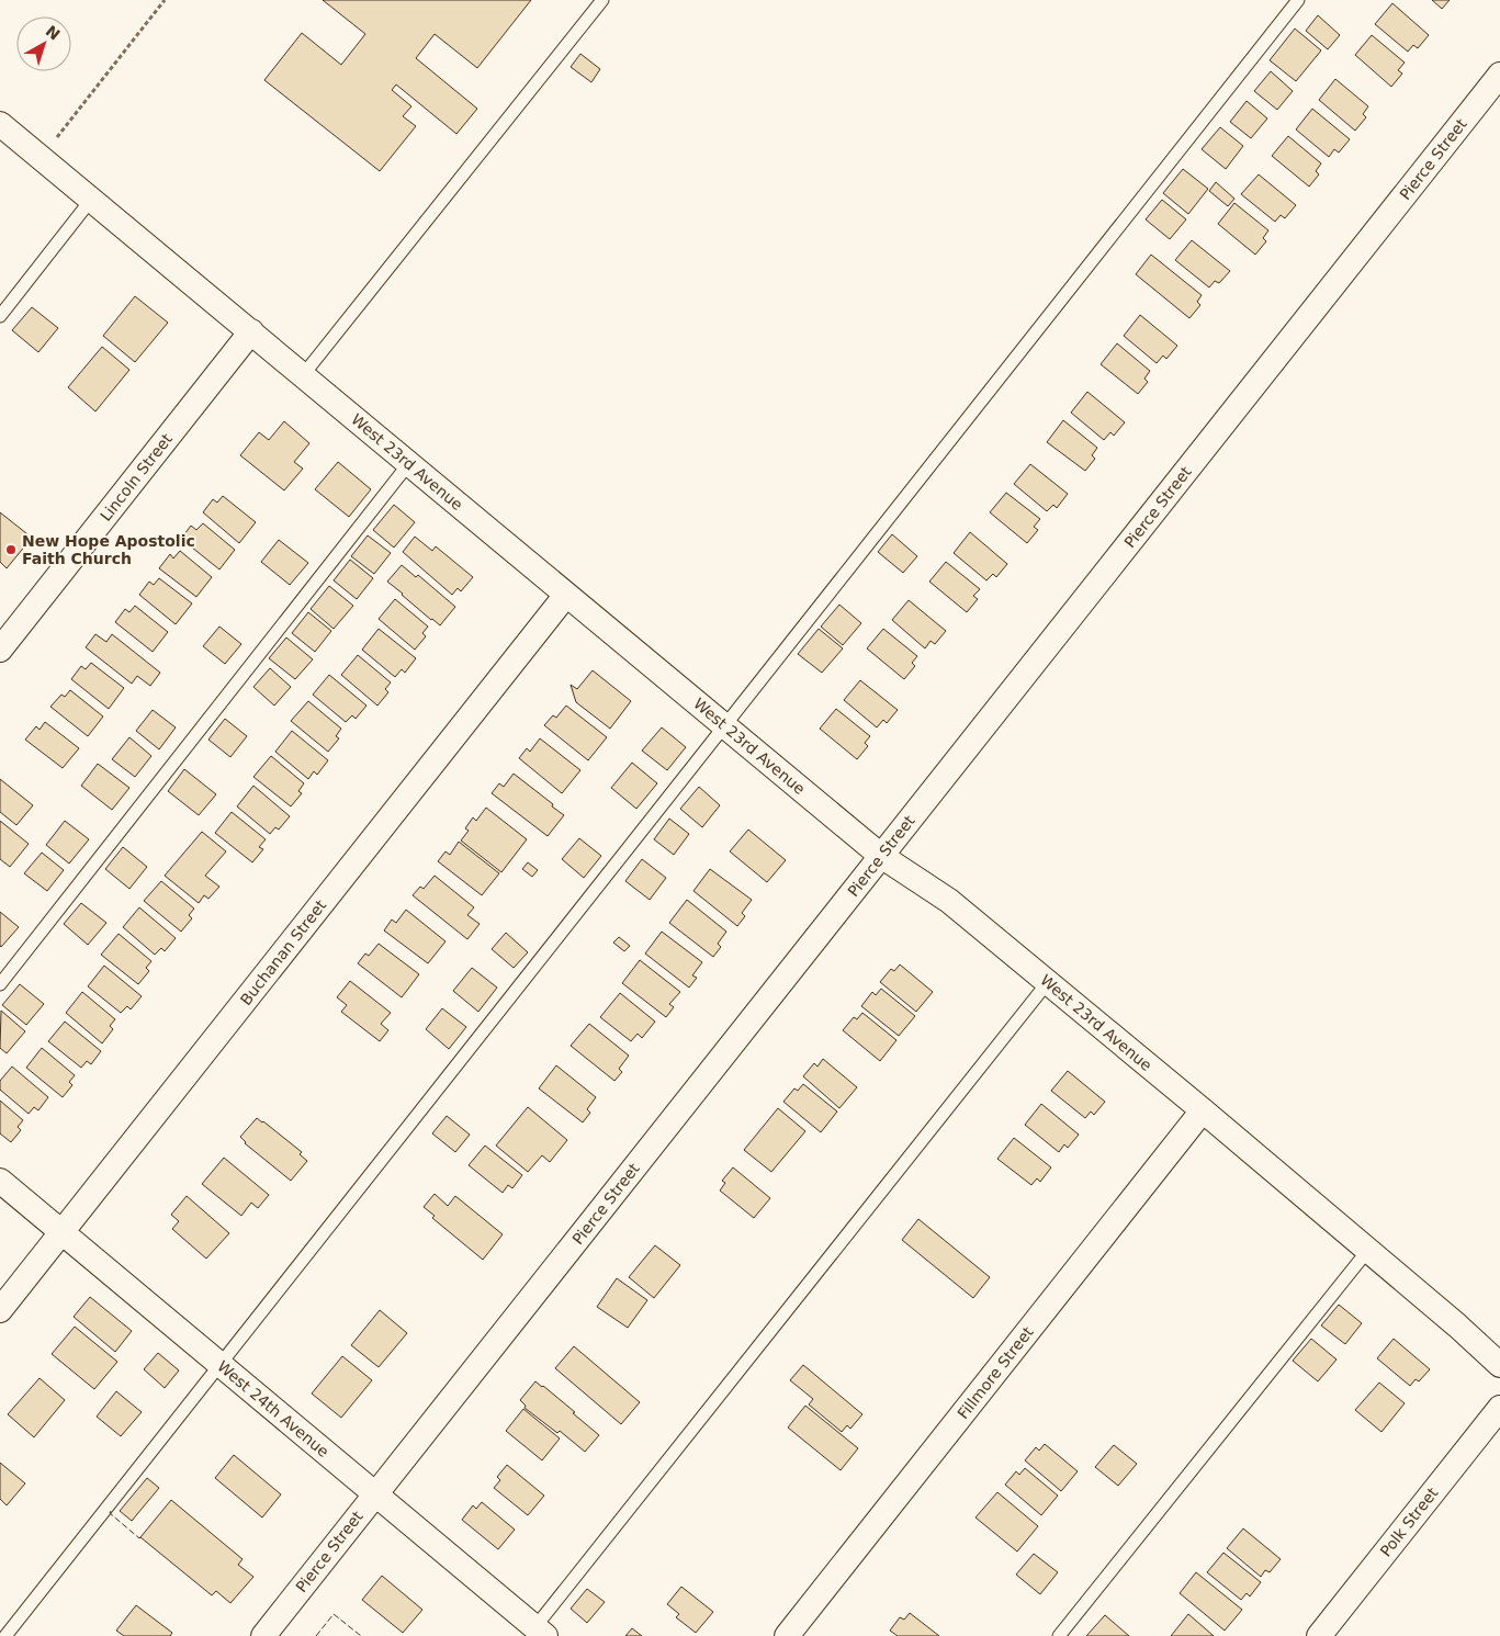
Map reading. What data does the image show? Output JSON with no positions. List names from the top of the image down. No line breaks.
{"streets":{"street":["Pierce Street","West 23rd Avenue","Lincoln Street","Buchanan Street","Fillmore Street","West 24th Avenue","Polk Street"]},"crossings":[["Pierce Street","West 23rd Avenue"],["Pierce Street","West 24th Avenue"],["West 23rd Avenue","Lincoln Street"],["West 23rd Avenue","Buchanan Street"],["West 23rd Avenue","Fillmore Street"],["Buchanan Street","West 24th Avenue"]],"places":["New Hope Apostolic Faith Church"],"north":"top right"}
